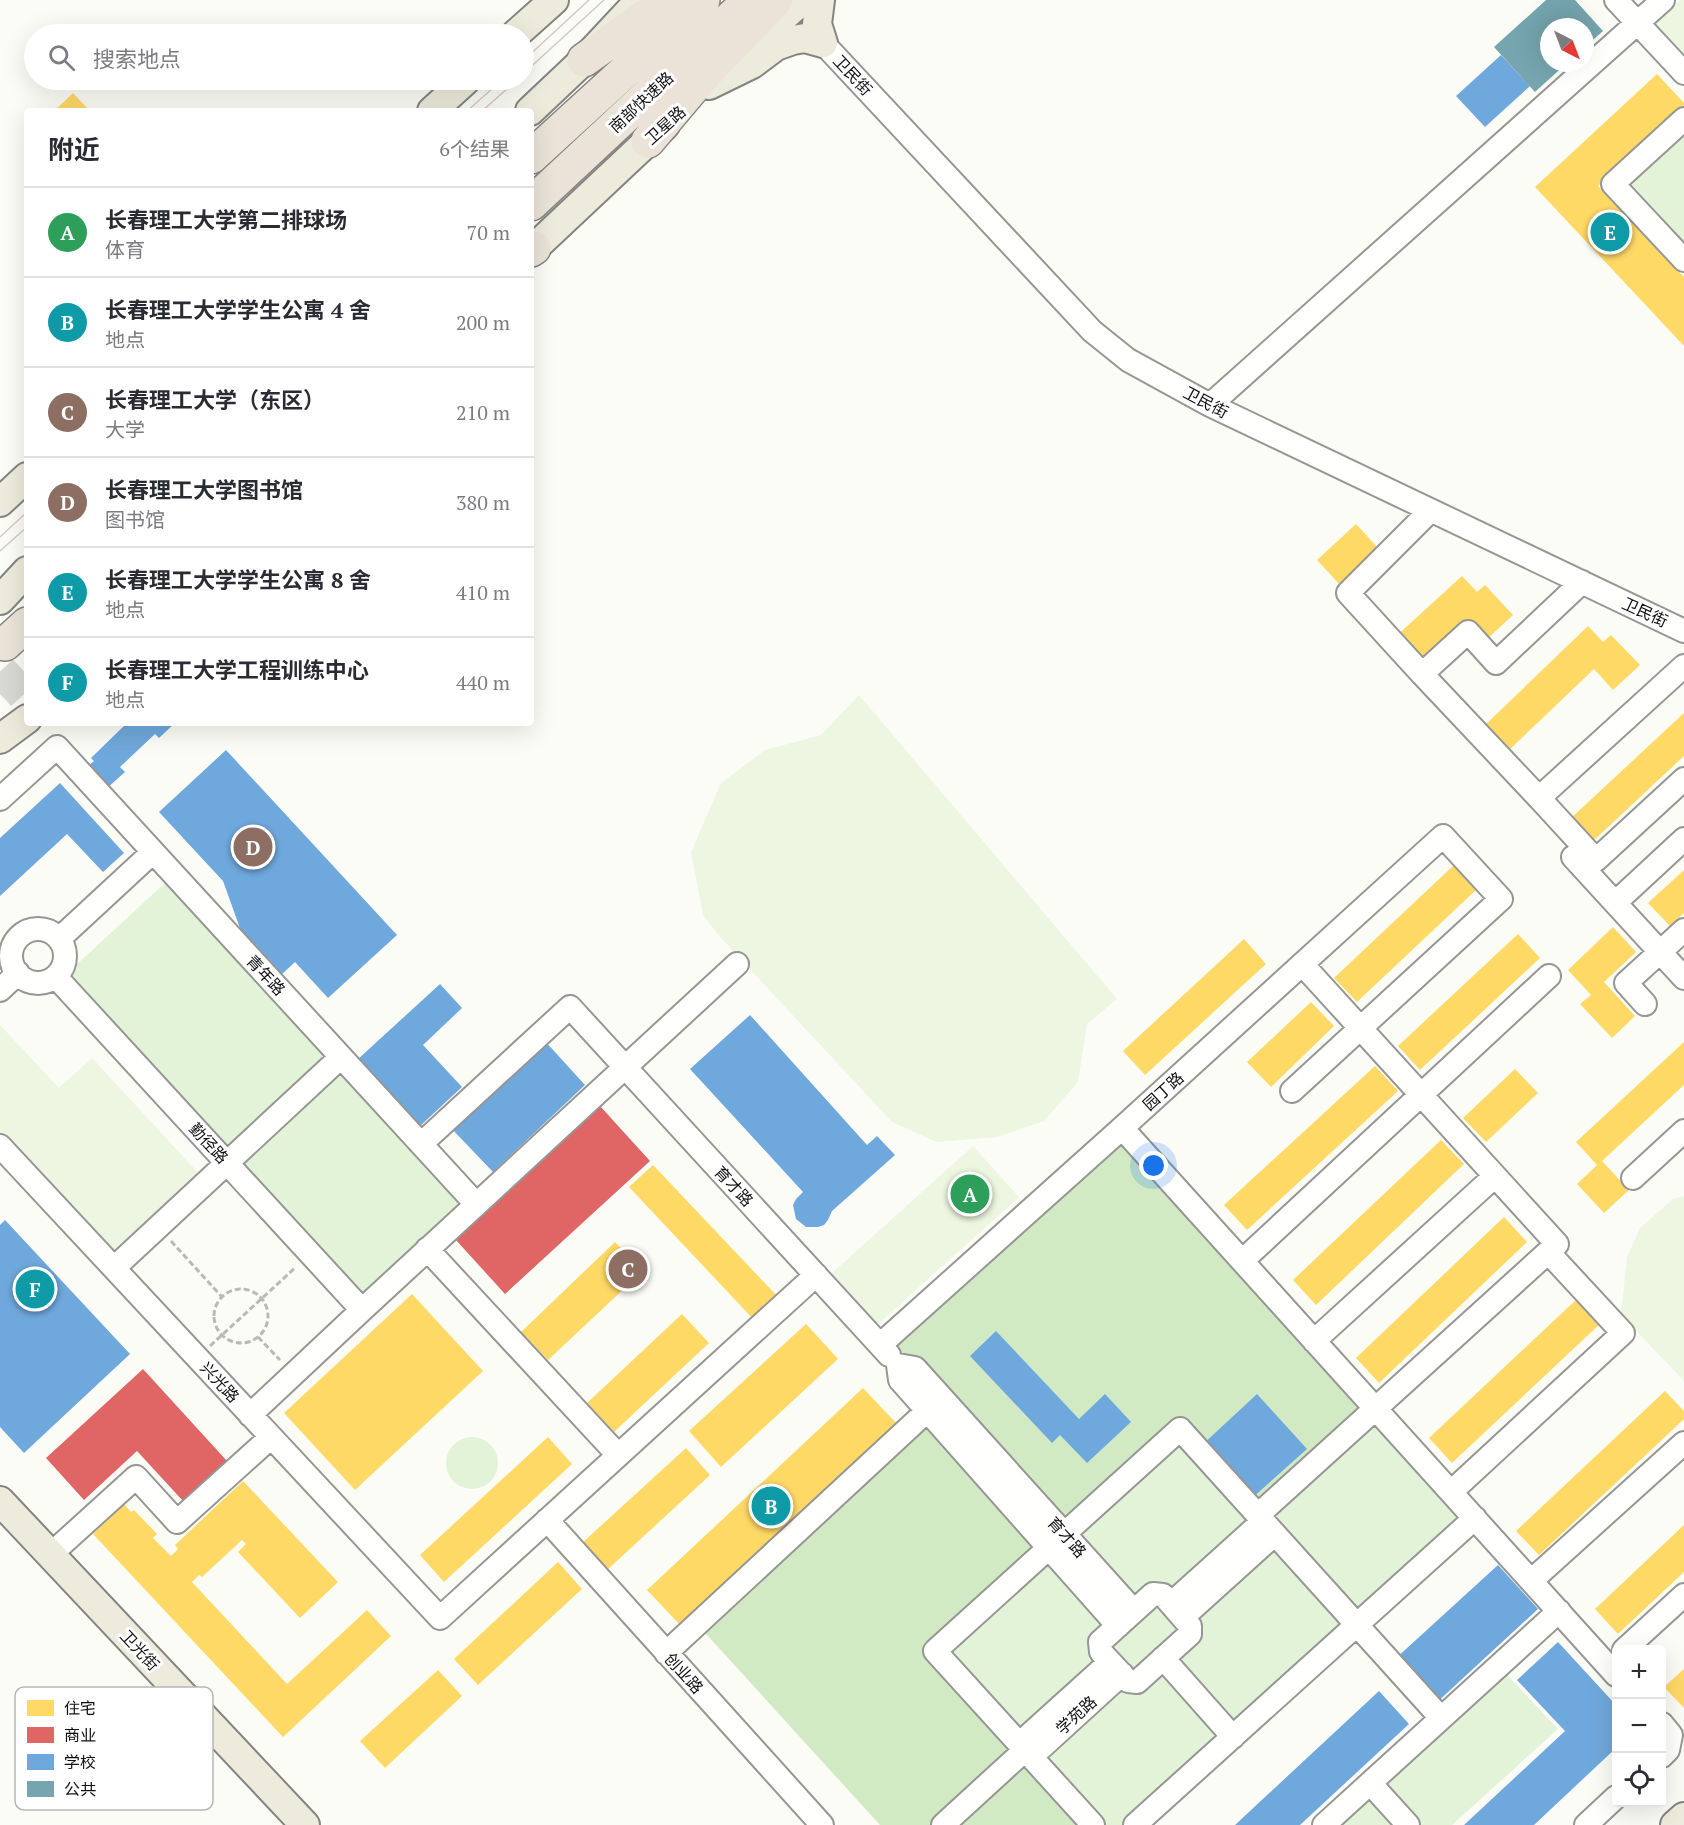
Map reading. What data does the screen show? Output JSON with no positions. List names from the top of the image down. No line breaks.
{"streets":{"highway":["南部快速路"],"main road":["卫星路","卫光街"],"street":["卫民街","青年路","园丁路","勤径路","育才路","兴光路","创业路","学苑路"]},"crossings":[["青年路","育才路"],["园丁路","育才路"],["兴光路","创业路"]],"legend":["住宅","商业","学校","公共"],"north":"bottom right","page":{"search":"搜索地点","heading":["附近","6个结果"],"list":[{"mark":"A","name":"长春理工大学第二排球场","note":"体育","value":"70 m"},{"mark":"B","name":"长春理工大学学生公寓 4 舍","note":"地点","value":"200 m"},{"mark":"C","name":"长春理工大学（东区）","note":"大学","value":"210 m"},{"mark":"D","name":"长春理工大学图书馆","note":"图书馆","value":"380 m"},{"mark":"E","name":"长春理工大学学生公寓 8 舍","note":"地点","value":"410 m"},{"mark":"F","name":"长春理工大学工程训练中心","note":"地点","value":"440 m"}],"pins":["E","D","A","C","F","B"],"map_buttons":["+","−"]}}
